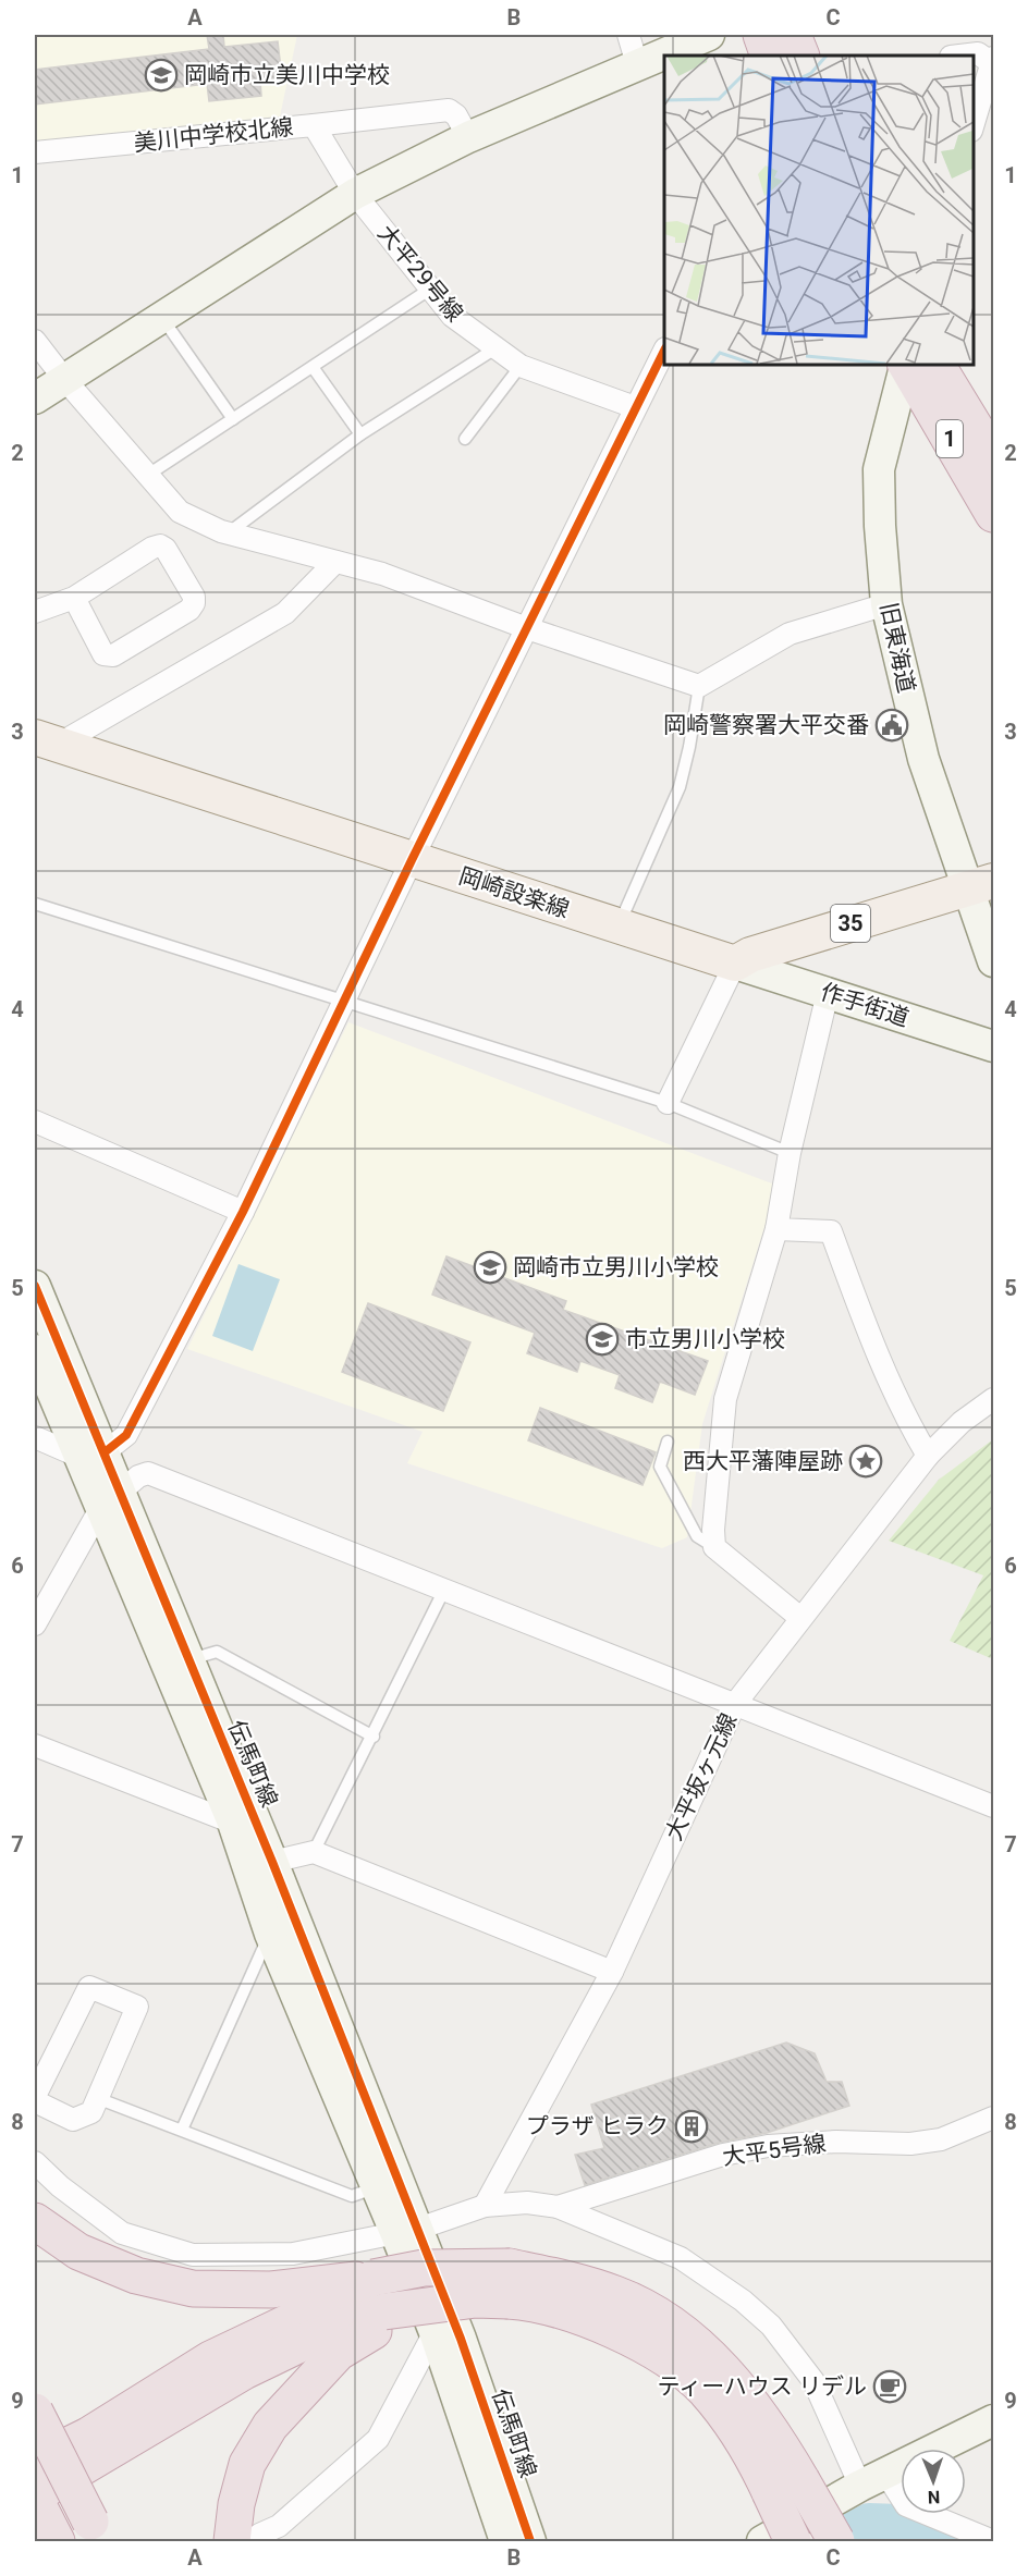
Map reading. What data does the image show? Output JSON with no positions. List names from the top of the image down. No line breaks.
{"streets":{"highway":["1"],"main road":["岡崎設楽線","35"],"street":["美川中学校北線","大平29号線","旧東海道","作手街道","伝馬町線","大平坂ヶ元線","大平5号線"]},"crossings":[["美川中学校北線","大平29号線"],["旧東海道","35"],["岡崎設楽線","35"],["岡崎設楽線","作手街道"],["35","作手街道"]],"places":{"school or university":["岡崎市立美川中学校","岡崎市立男川小学校","市立男川小学校"],"public building":["岡崎警察署大平交番"],"place":["西大平藩陣屋跡"],"building":["プラザ ヒラク"],"cafe":["ティーハウス リデル"]},"north":"bottom","grid":{"columns":["A","B","C"],"rows":["1","2","3","4","5","6","7","8","9"]}}
